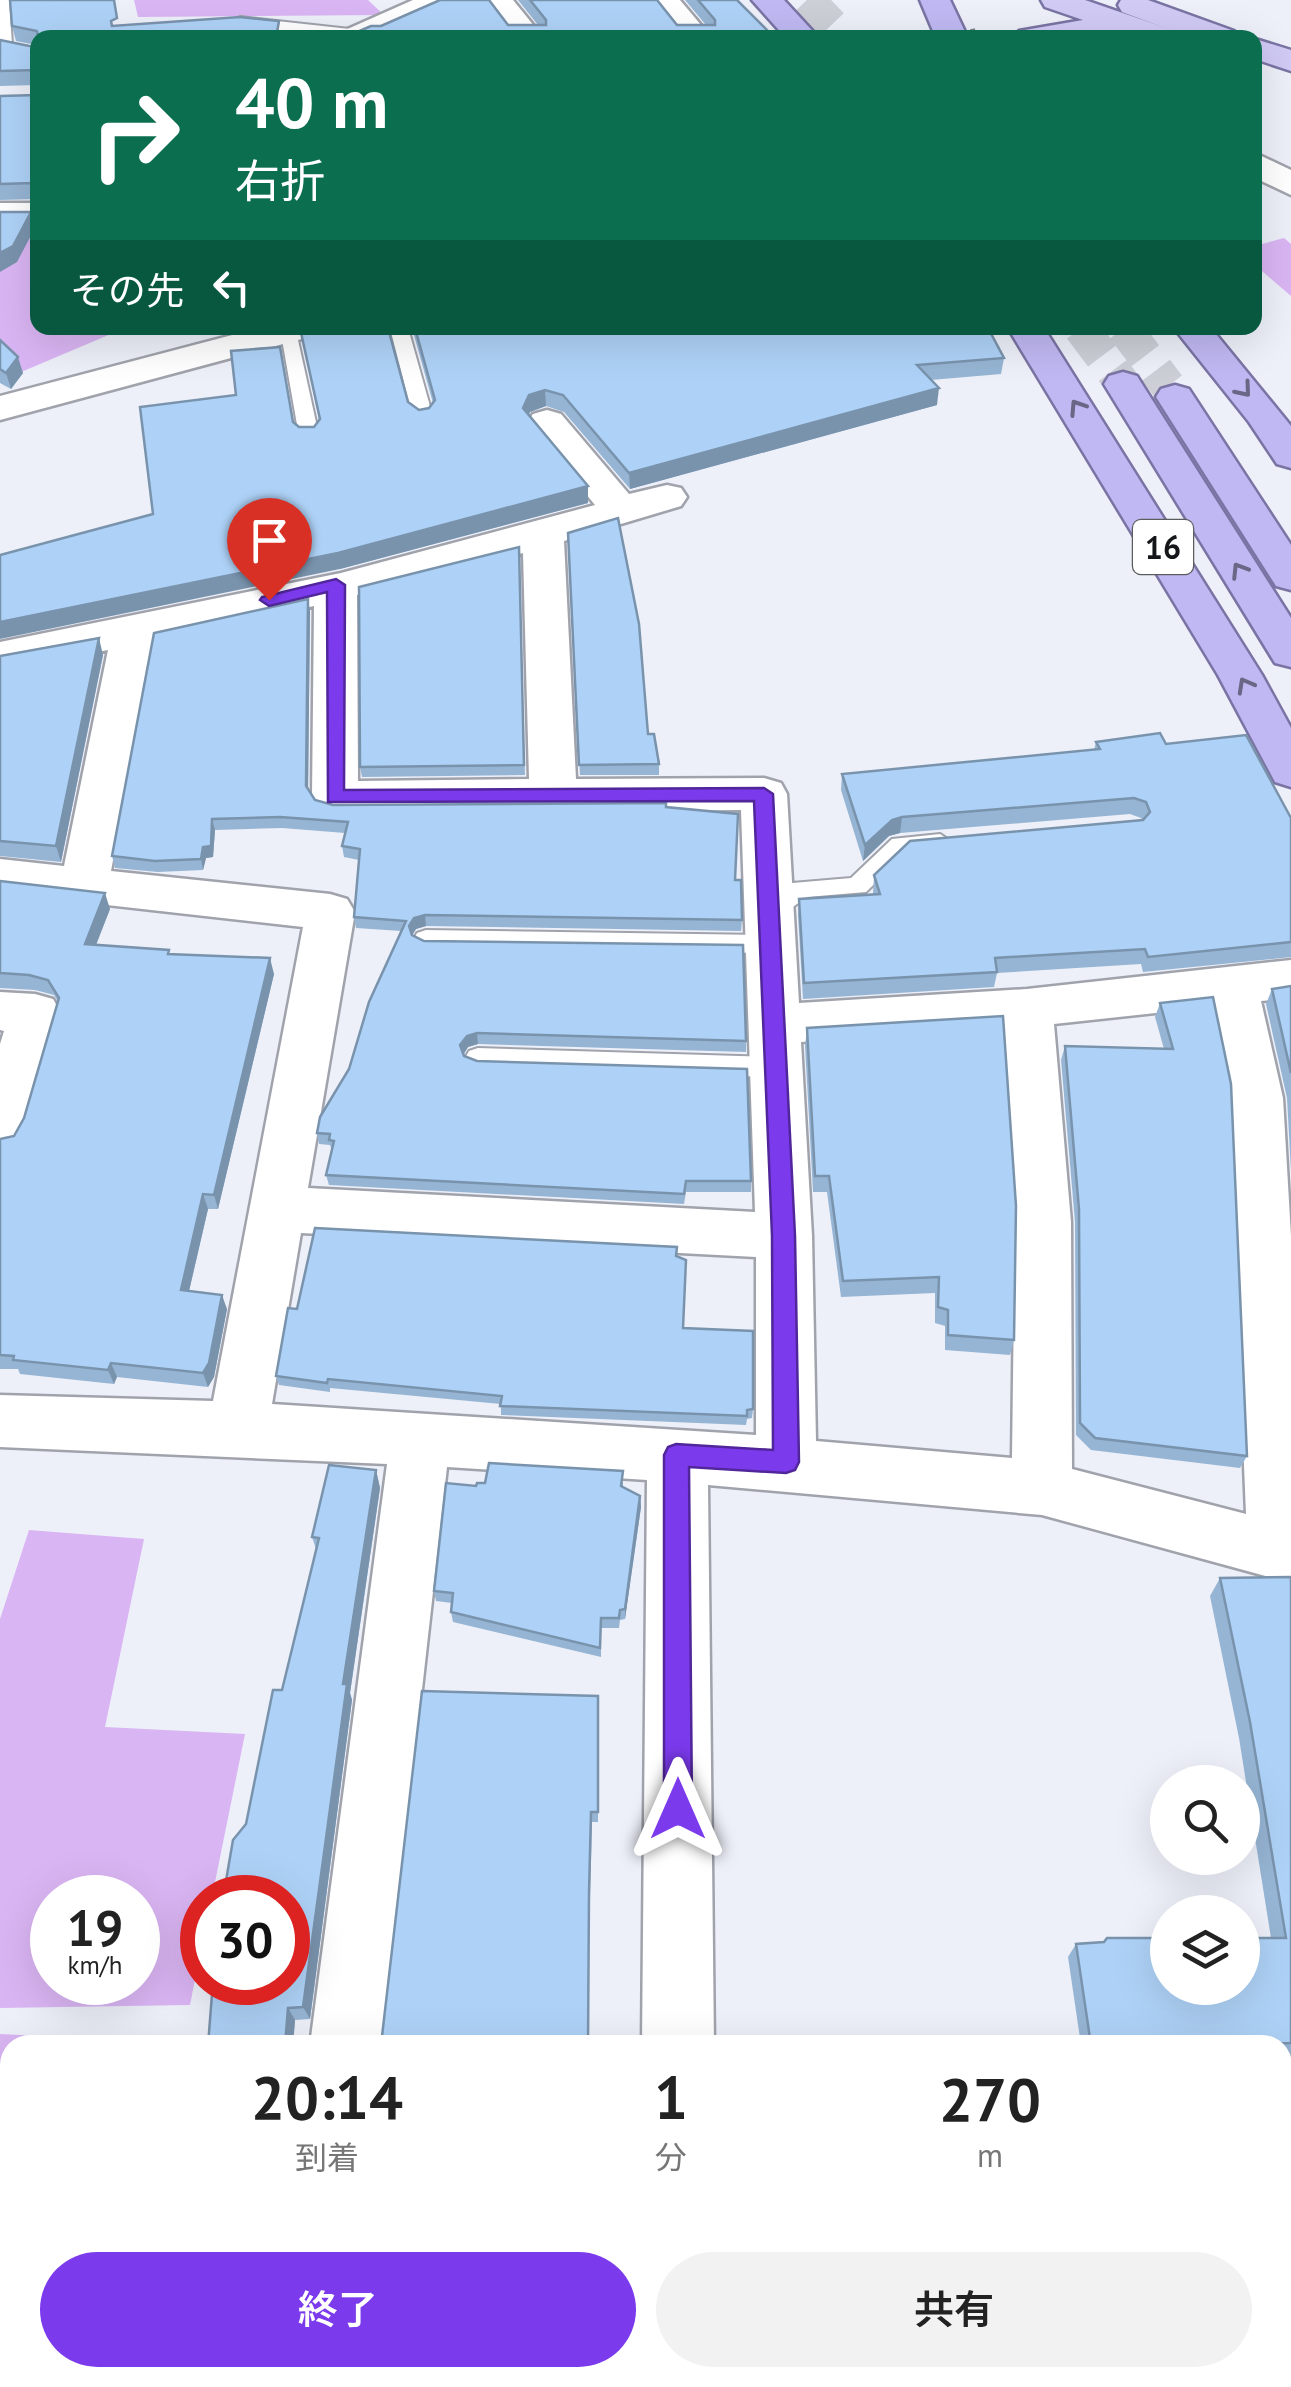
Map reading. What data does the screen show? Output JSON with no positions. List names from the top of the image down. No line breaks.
{"streets":{"highway":["16"]},"page":{"turn":["40 m","右折"],"then":"その先","speed":"19 km/h","limit":"30","eta":["20:14","到着","1","分","270","m"],"buttons":["終了","共有"]}}
